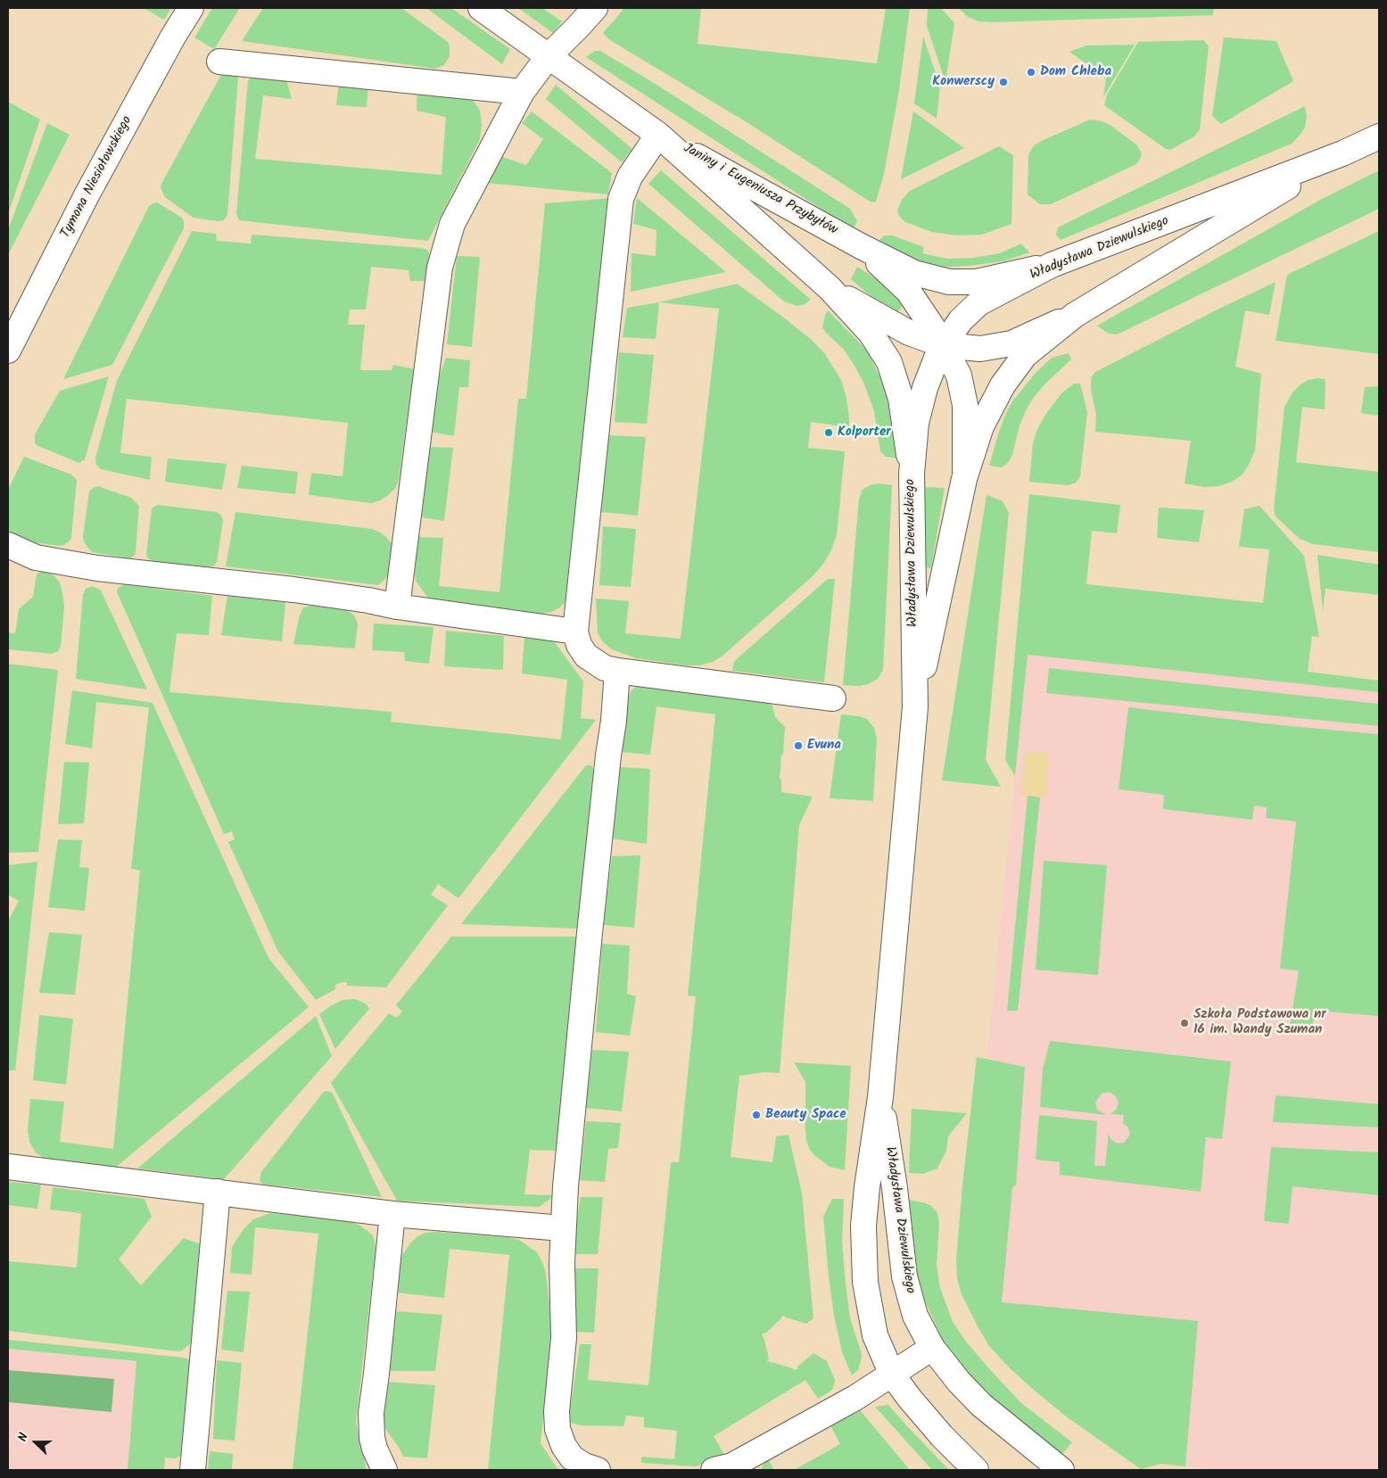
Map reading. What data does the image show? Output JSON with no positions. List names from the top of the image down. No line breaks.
{"streets":{"street":["Tymona Niesiołowskiego","Janiny i Eugeniusza Przybyłów","Władysława Dziewulskiego"]},"crossings":[["Janiny i Eugeniusza Przybyłów","Władysława Dziewulskiego"]],"places":["Dom Chleba","Konwerscy","Kolporter","Evuna","Szkoła Podstawowa nr 16 im. Wandy Szuman","Beauty Space"],"north":"left"}
